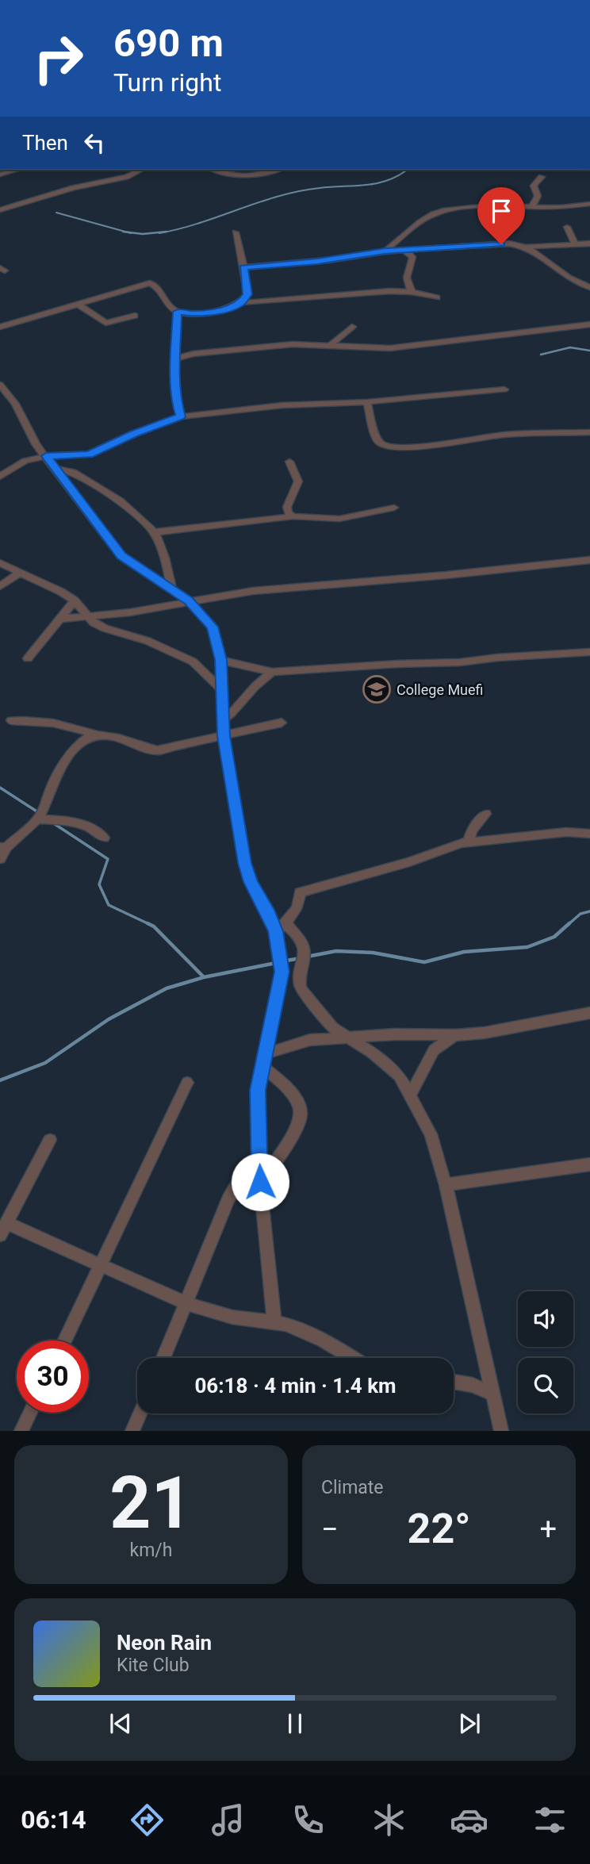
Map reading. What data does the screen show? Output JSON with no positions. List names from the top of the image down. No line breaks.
{"places":{"school or university":["College Muefi"]},"page":{"turn":["690 m","Turn right"],"then":"Then","limit":"30","trip":"06:18 · 4 min · 1.4 km","tile":[["21","km/h"],"Climate"],"heat":["−","22°","+"],"song":["Neon Rain","Kite Club"],"tabs":"06:14"}}
